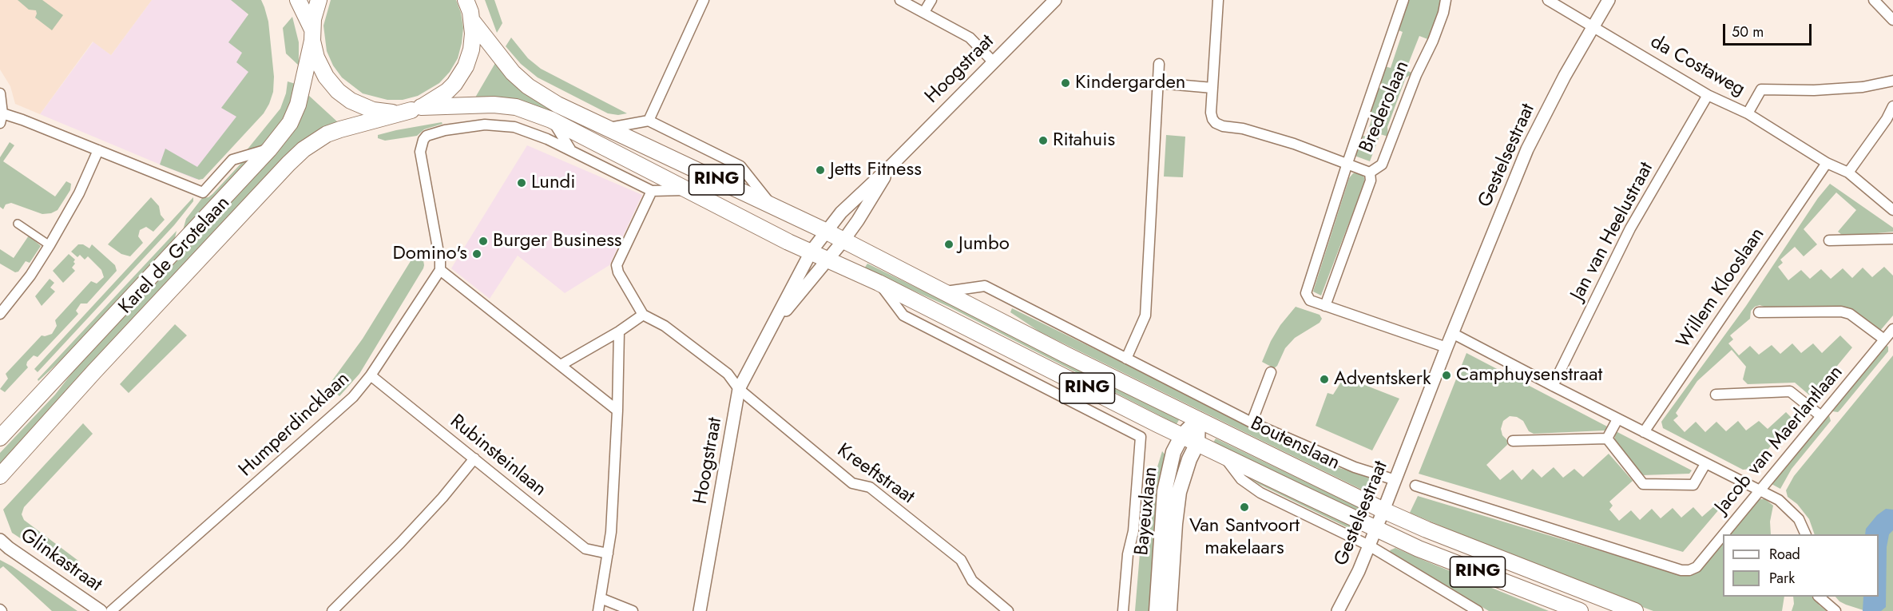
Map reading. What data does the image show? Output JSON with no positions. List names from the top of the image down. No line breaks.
{"streets":{"main road":["RING","Karel de Grotelaan","Boutenslaan","Bayeuxlaan"],"street":["da Costaweg","Hoogstraat","Brederolaan","Gestelsestraat","Jan van Heelustraat","Willem Klooslaan","Humperdincklaan","Jacob van Maerlantlaan","Rubinsteinlaan","Kreeftstraat","Glinkastraat"]},"crossings":[["da Costaweg","Gestelsestraat"],["da Costaweg","Jan van Heelustraat"],["Hoogstraat","RING"],["Hoogstraat","Boutenslaan"],["Hoogstraat","Kreeftstraat"],["Gestelsestraat","RING"],["Gestelsestraat","Boutenslaan"],["RING","Karel de Grotelaan"],["RING","Boutenslaan"],["RING","Bayeuxlaan"],["Humperdincklaan","Rubinsteinlaan"],["Boutenslaan","Bayeuxlaan"]],"places":["Kindergarden","Ritahuis","Jetts Fitness","Lundi","Burger Business","Jumbo","Domino's","Camphuysenstraat","Adventskerk","Van Santvoort makelaars"],"legend":["Road","Park"],"scale_bar":"50 m"}
